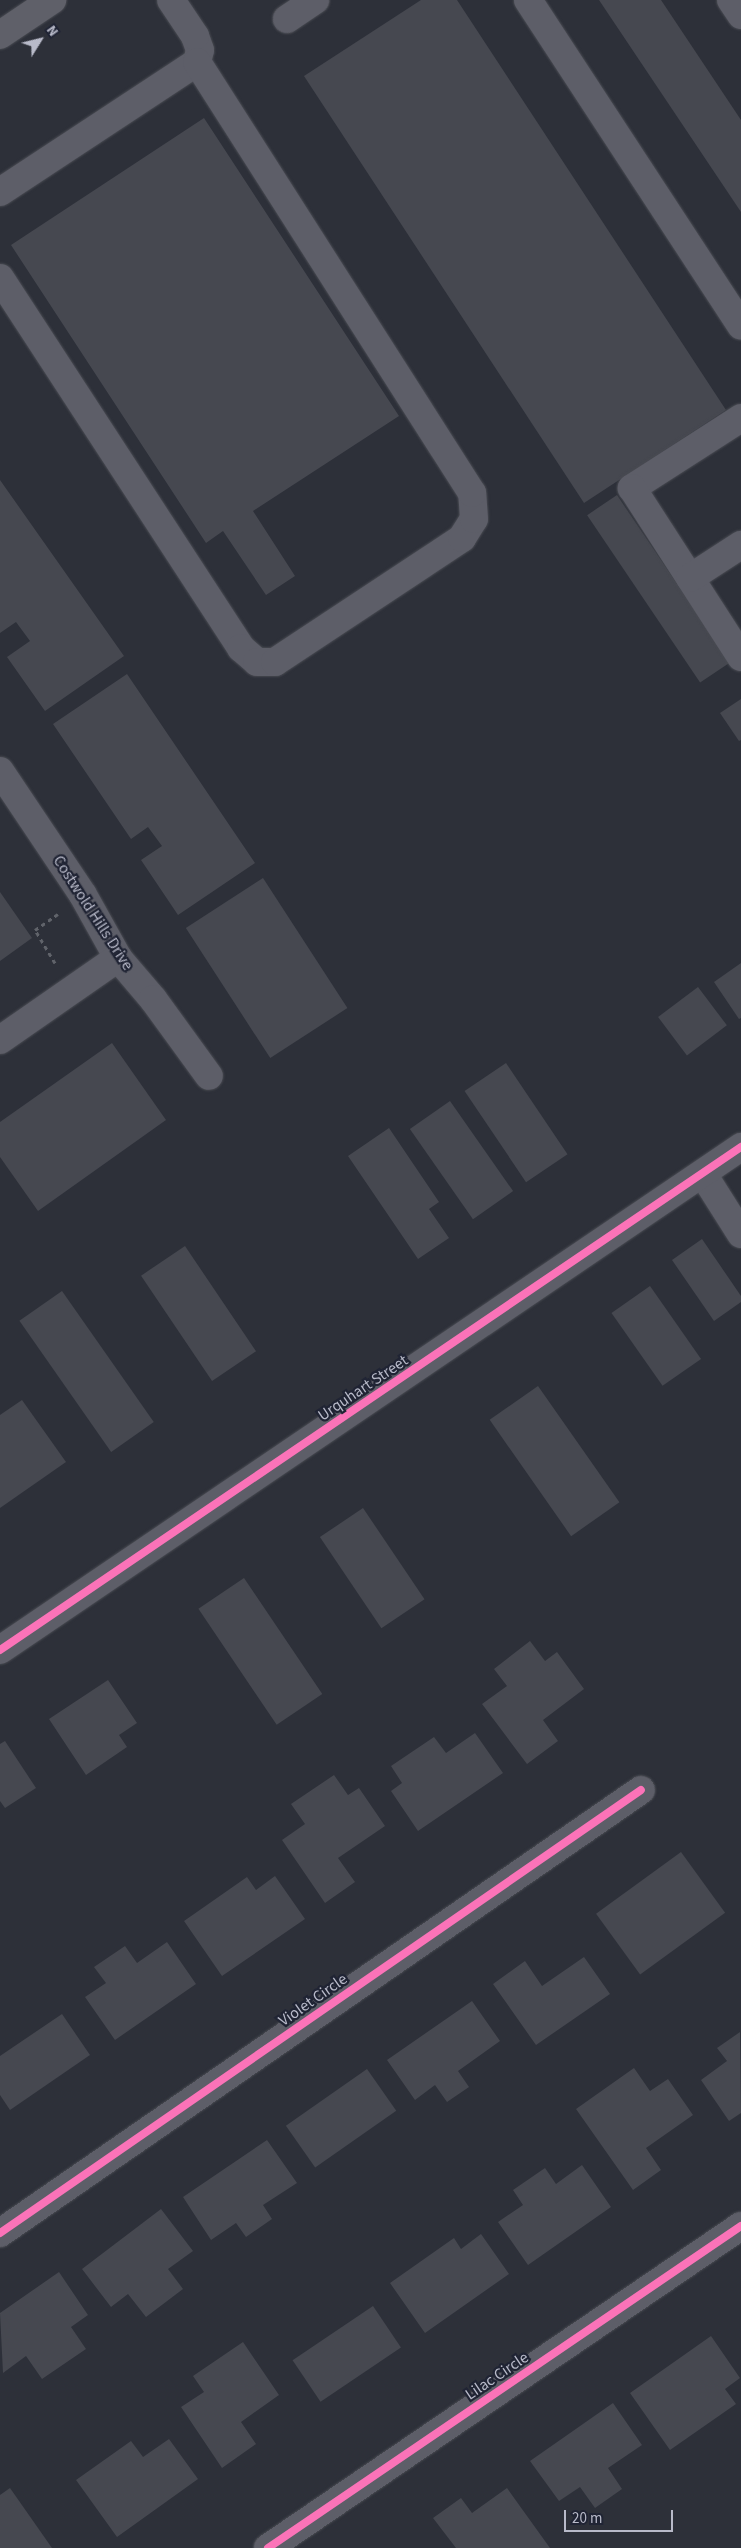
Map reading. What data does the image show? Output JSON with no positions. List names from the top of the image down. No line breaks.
{"streets":{"street":["Costwold Hills Drive","Urquhart Street","Violet Circle","Lilac Circle"]},"scale_bar":"20 m","north":"top right"}
